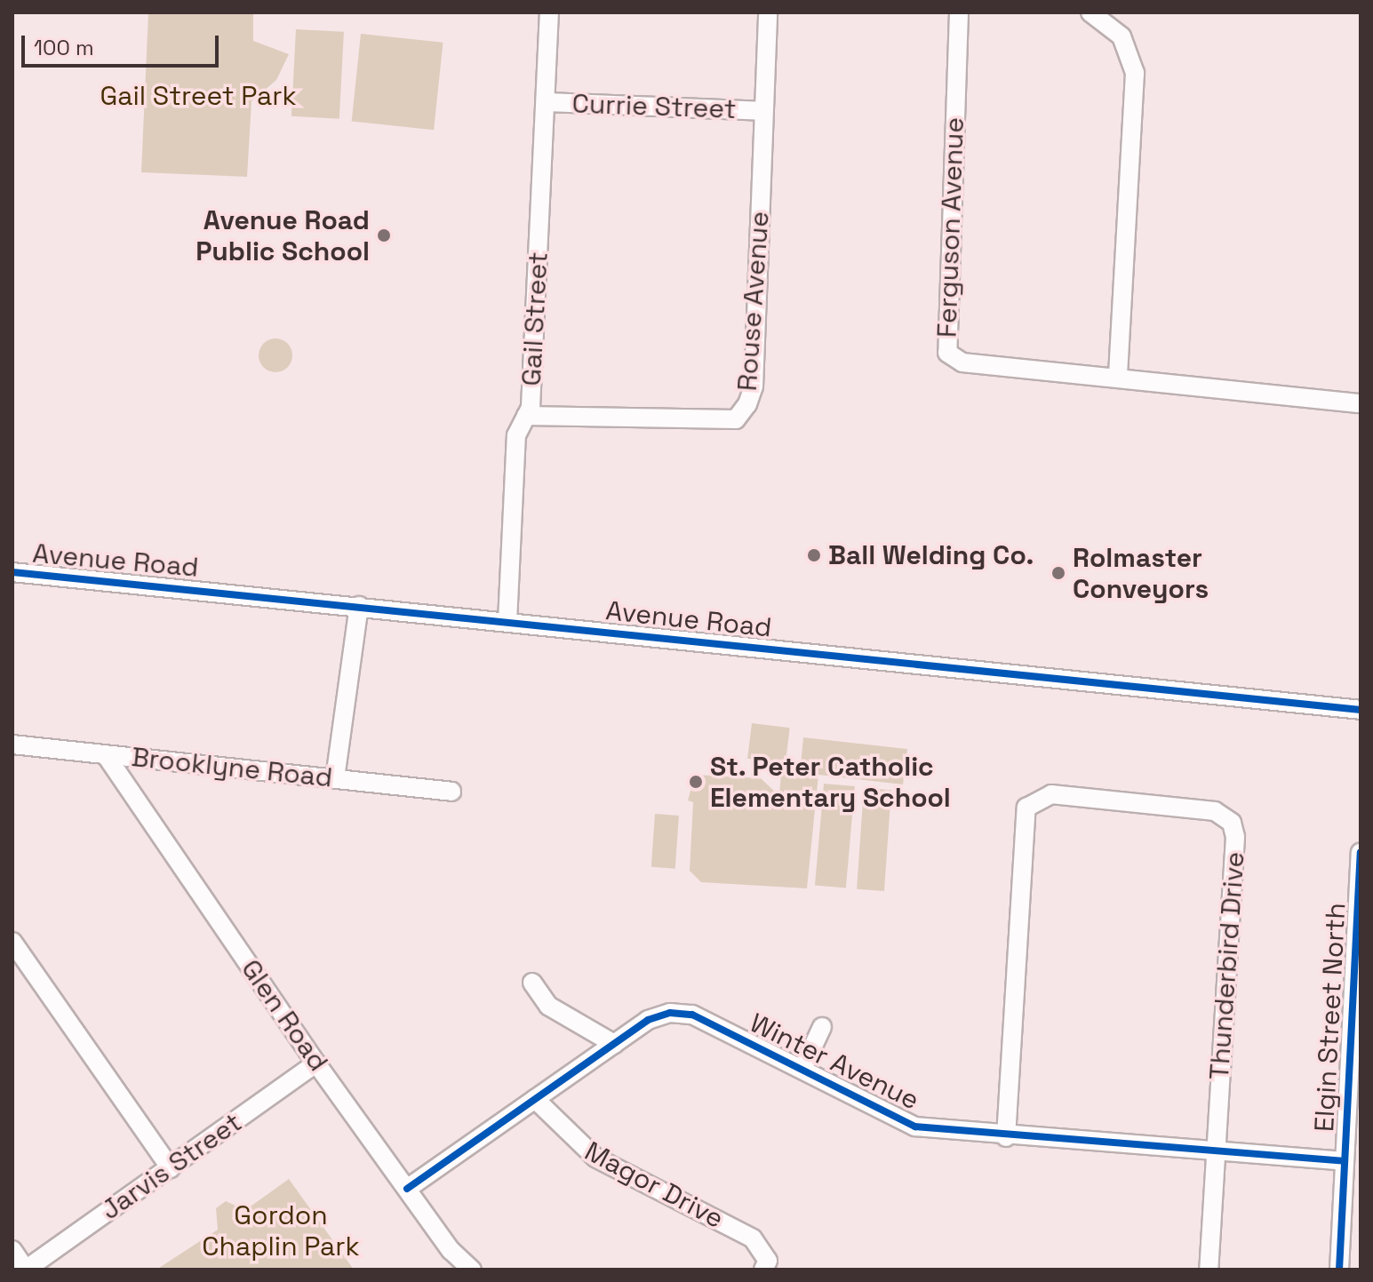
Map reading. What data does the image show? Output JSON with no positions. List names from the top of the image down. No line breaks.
{"streets":{"street":["Currie Street","Ferguson Avenue","Rouse Avenue","Gail Street","Avenue Road","Brooklyne Road","Thunderbird Drive","Glen Road","Elgin Street North","Winter Avenue","Jarvis Street","Magor Drive"]},"crossings":[["Currie Street","Rouse Avenue"],["Currie Street","Gail Street"],["Rouse Avenue","Gail Street"],["Gail Street","Avenue Road"],["Brooklyne Road","Glen Road"],["Thunderbird Drive","Winter Avenue"],["Glen Road","Winter Avenue"],["Glen Road","Jarvis Street"],["Elgin Street North","Winter Avenue"],["Winter Avenue","Magor Drive"]],"parks":["Gail Street Park","Gordon Chaplin Park"],"places":["Avenue Road Public School","Ball Welding Co.","Rolmaster Conveyors","St. Peter Catholic Elementary School"],"scale_bar":"100 m"}
